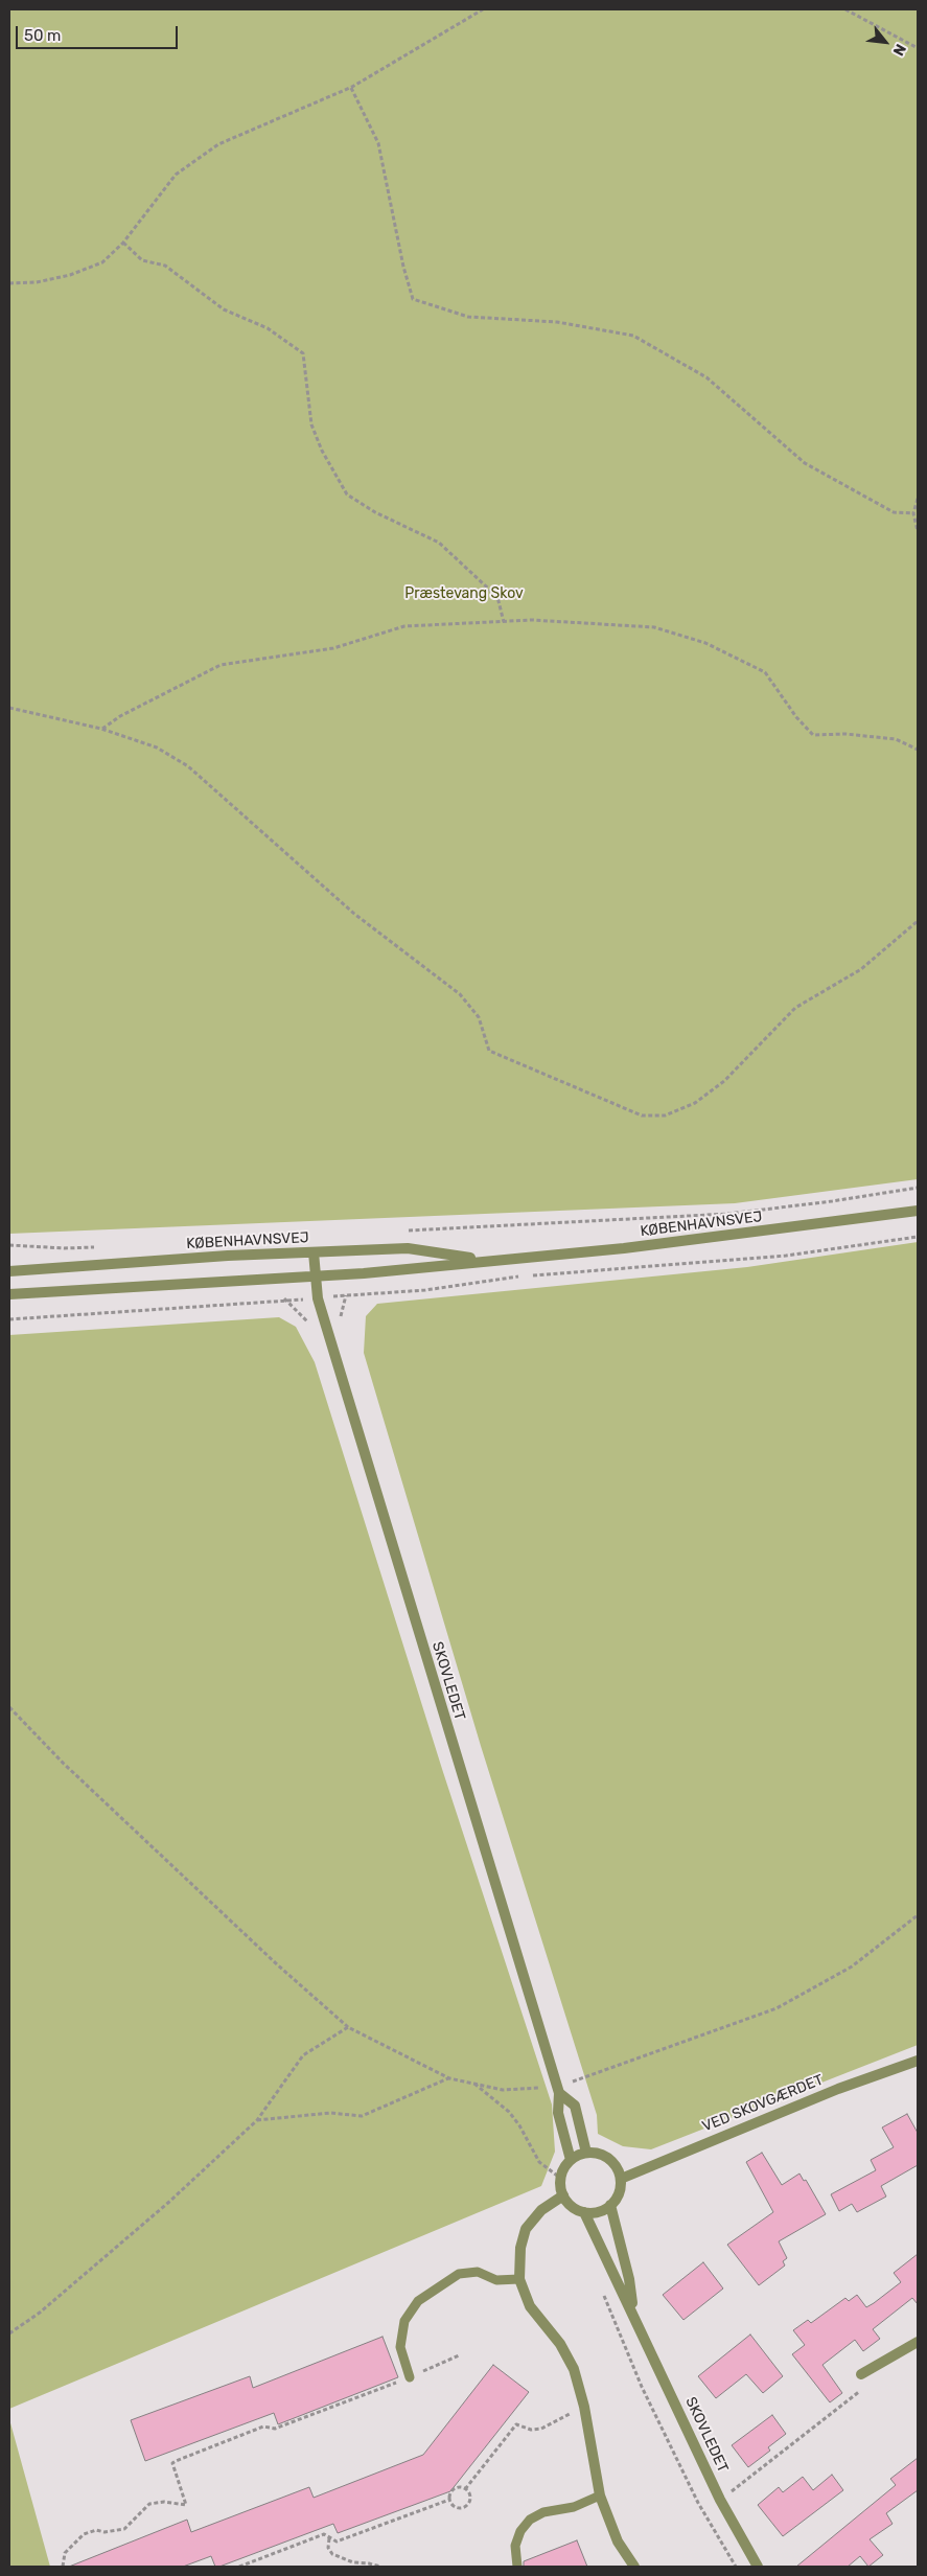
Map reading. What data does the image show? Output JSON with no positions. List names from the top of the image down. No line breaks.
{"streets":{"street":["KØBENHAVNSVEJ","SKOVLEDET","VED SKOVGÆRDET"]},"crossings":[["KØBENHAVNSVEJ","SKOVLEDET"],["SKOVLEDET","VED SKOVGÆRDET"]],"parks":["Præstevang Skov"],"scale_bar":"50 m","north":"bottom right"}
